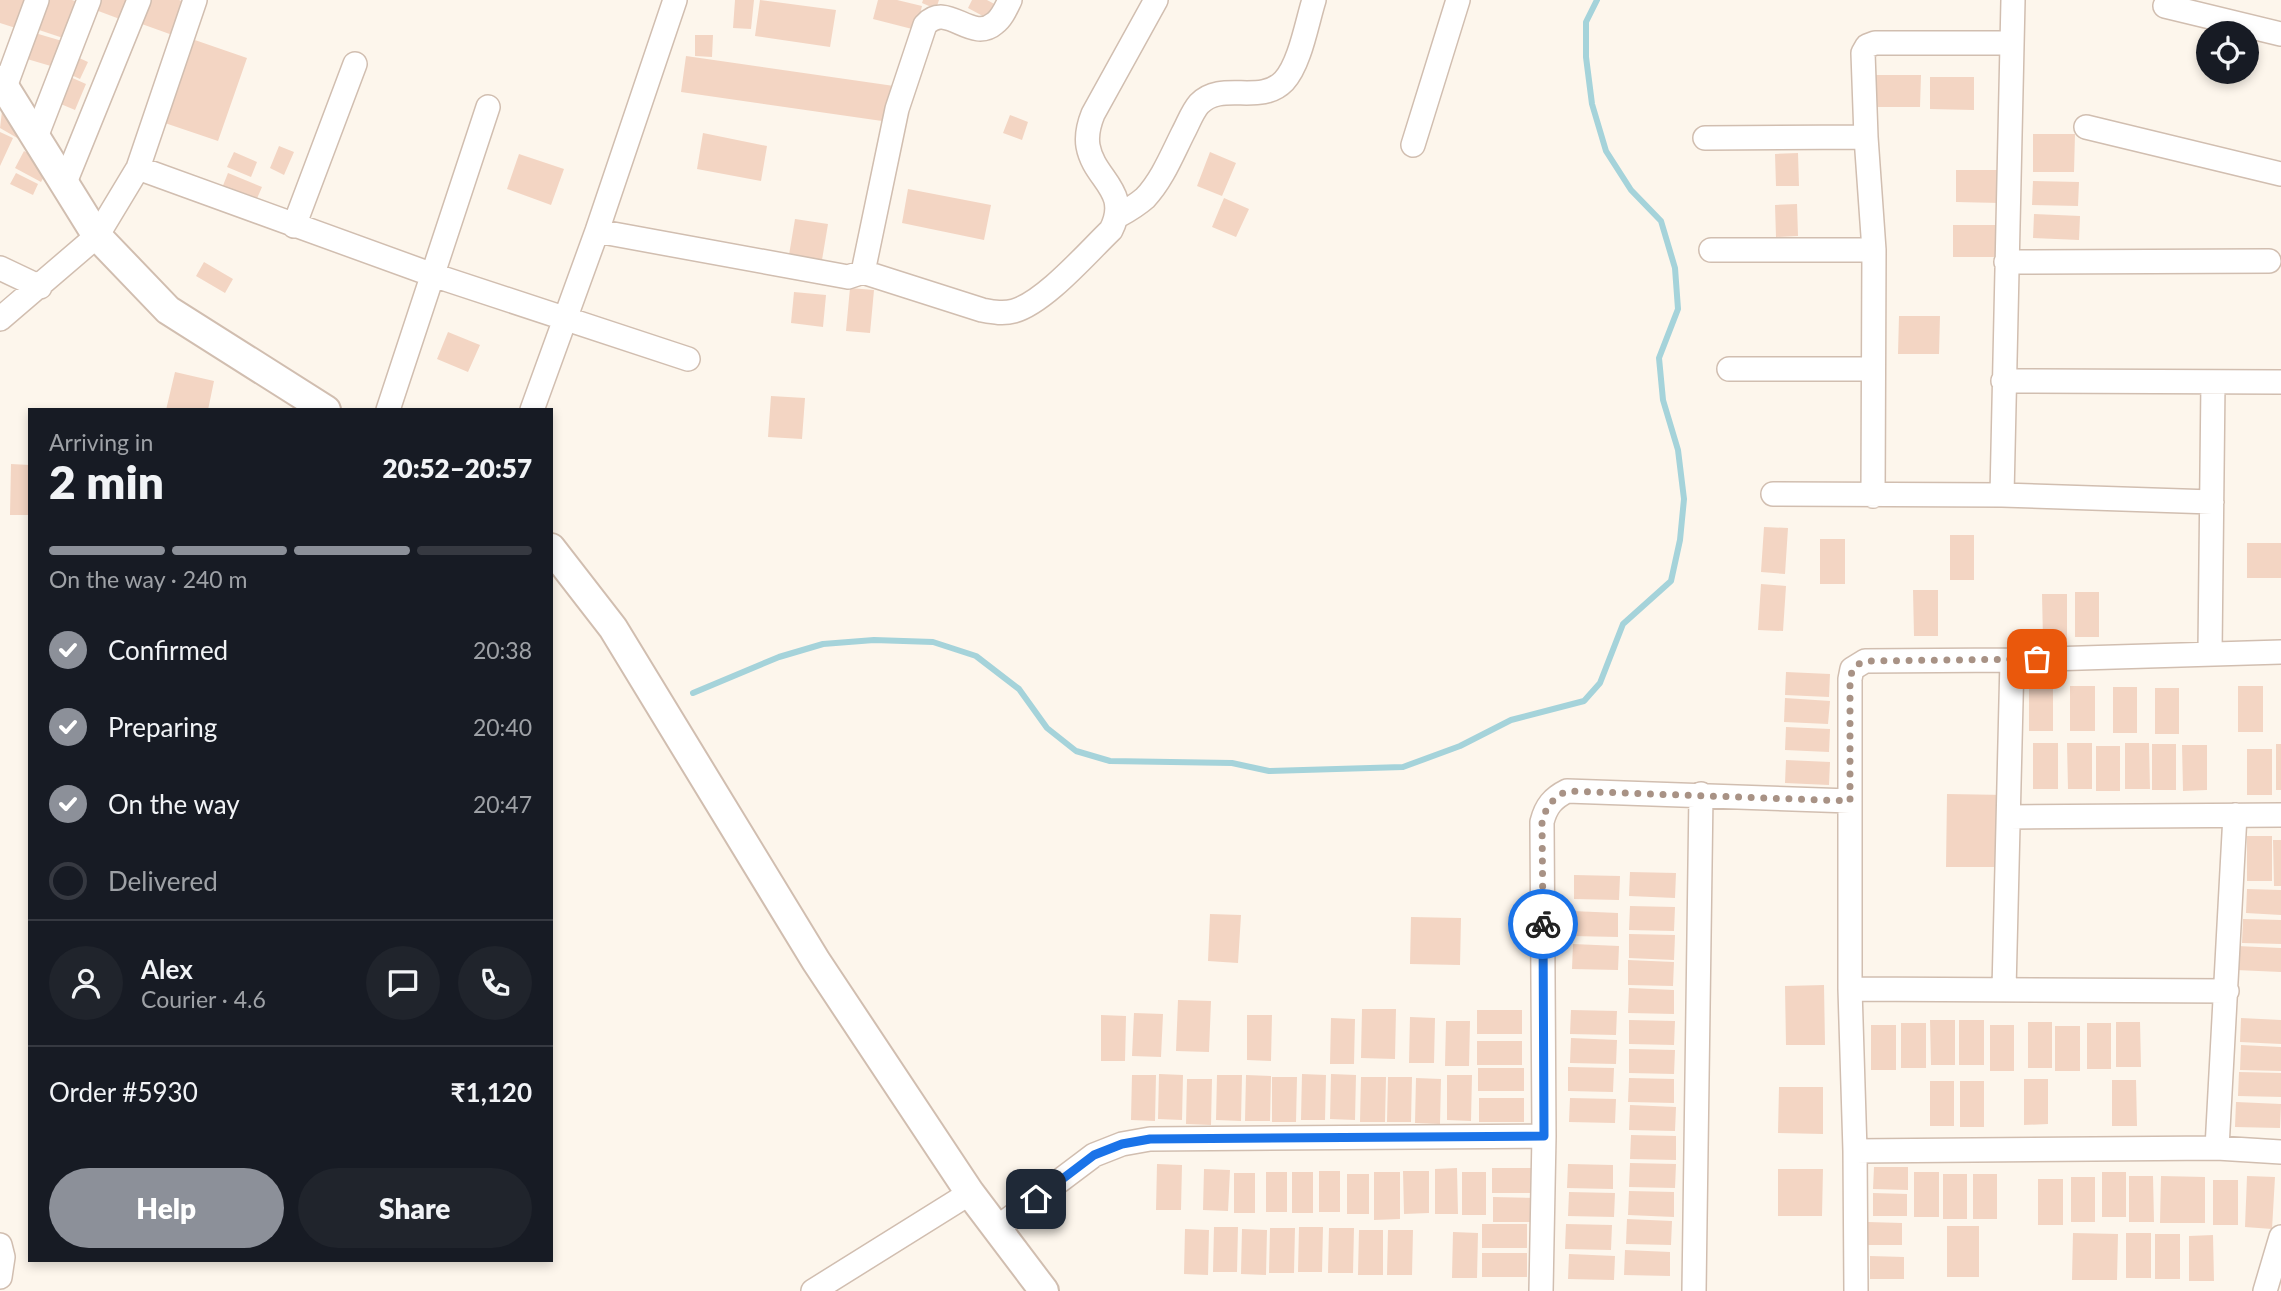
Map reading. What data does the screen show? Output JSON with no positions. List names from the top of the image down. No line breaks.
{"page":{"heading":["2 min","Arriving in","20:52–20:57"],"panel":["Alex","Courier · 4.6","Order #5930","₹1,120"],"bar":"On the way · 240 m","list":[["Confirmed","20:38"],["Preparing","20:40"],["On the way","20:47"],"Delivered"],"buttons":["Help","Share"]}}
